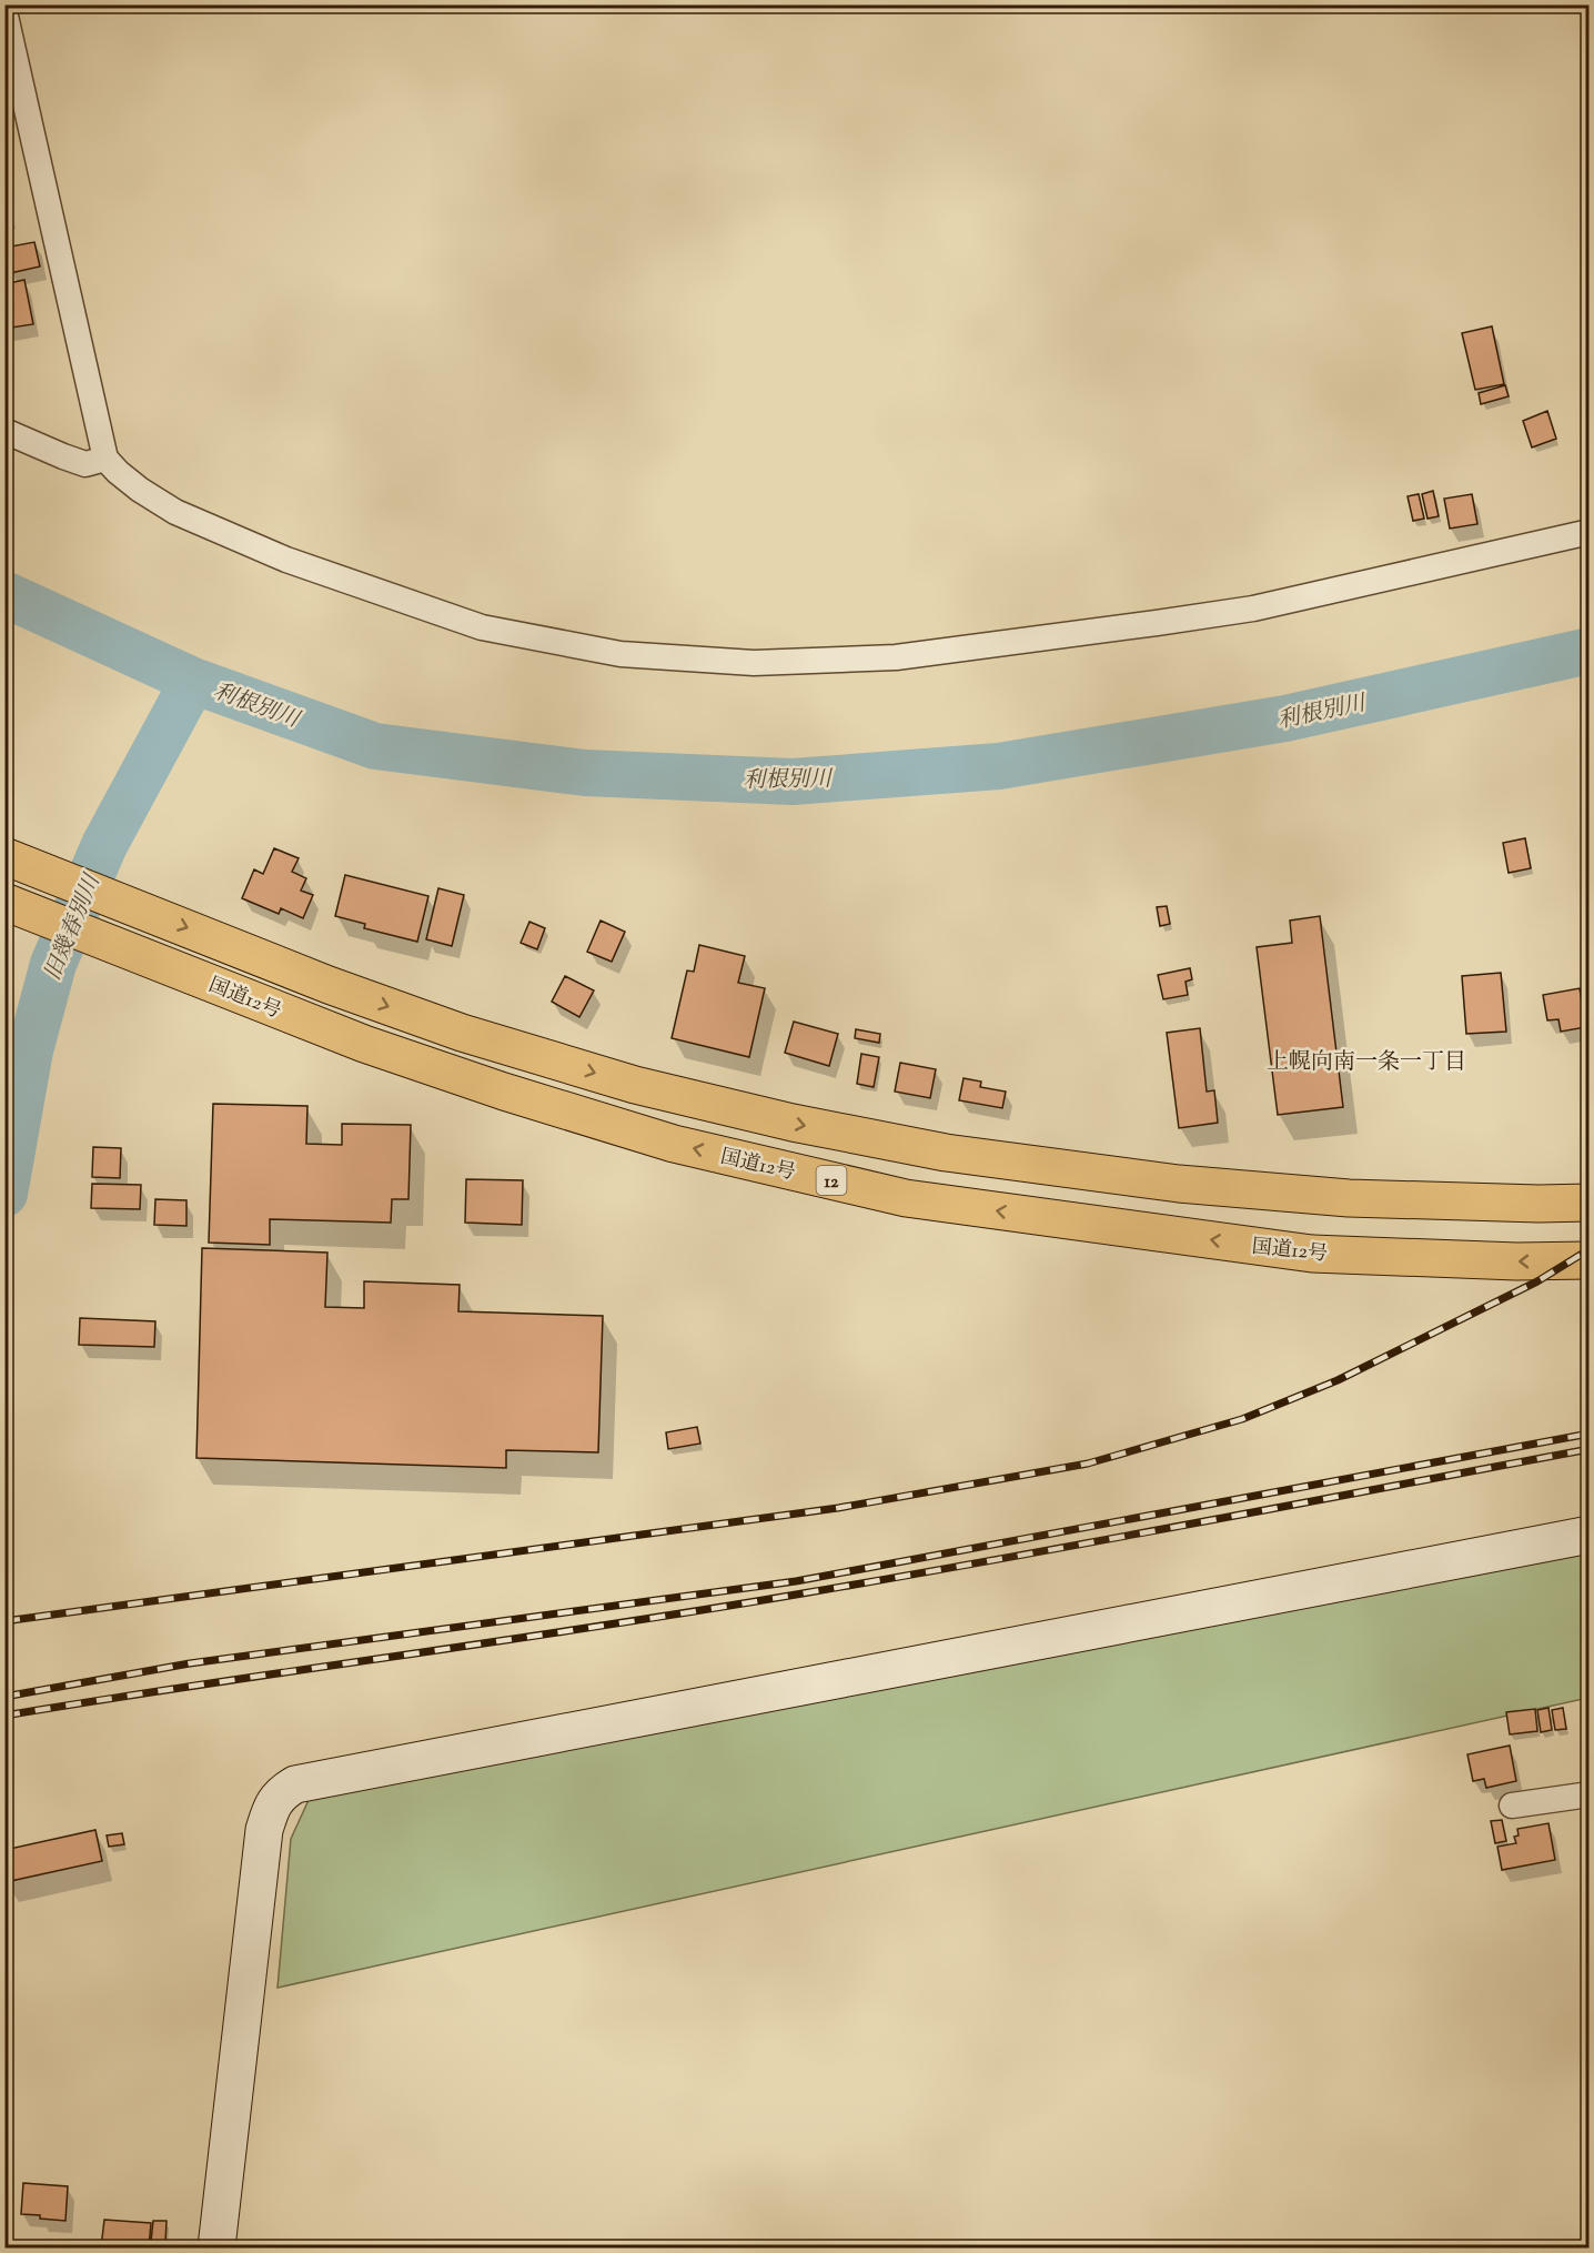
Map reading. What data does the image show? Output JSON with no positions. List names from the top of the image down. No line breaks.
{"streets":{"highway":["国道12号","12"]},"districts":["上幌向南一条一丁目"],"water":["利根別川","旧幾春別川"]}
